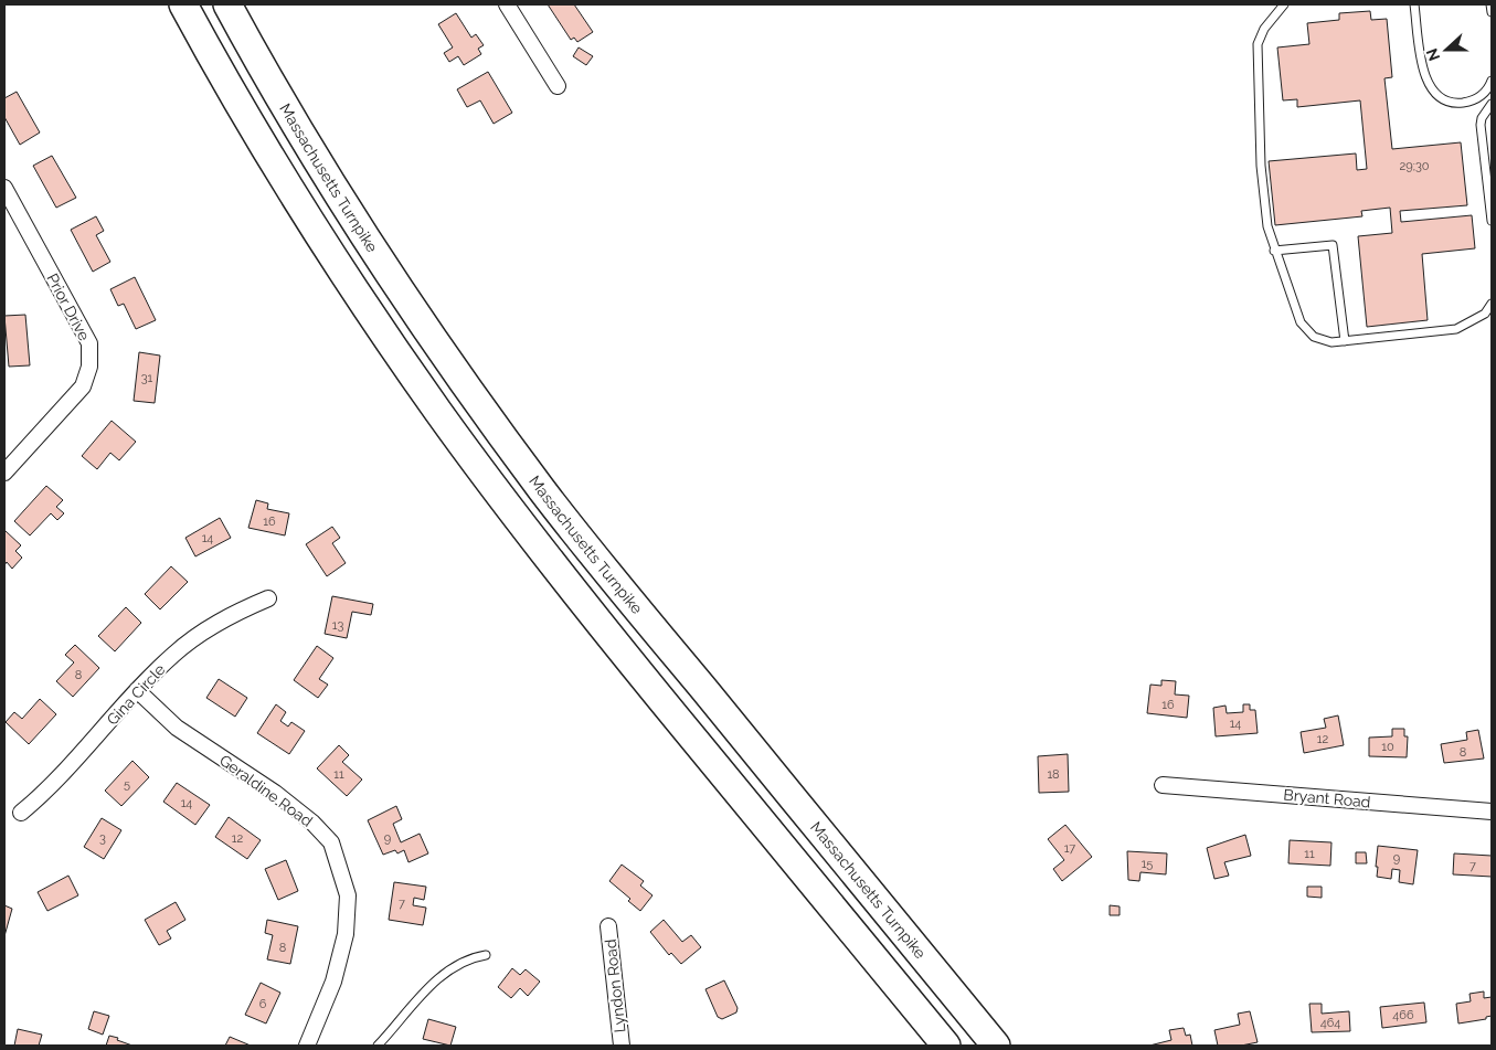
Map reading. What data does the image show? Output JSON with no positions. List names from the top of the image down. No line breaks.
{"streets":{"highway":["Massachusetts Turnpike"],"street":["Prior Drive","Gina Circle","Geraldine Road","Bryant Road","Lyndon Road"]},"crossings":[["Gina Circle","Geraldine Road"]],"house_numbers":["29;30","31","16","14","13","8","16","14","12","10","8","11","18","5","14","3","12","9","17","11","9","15","7","7","8","6","466","464"],"north":"left"}
